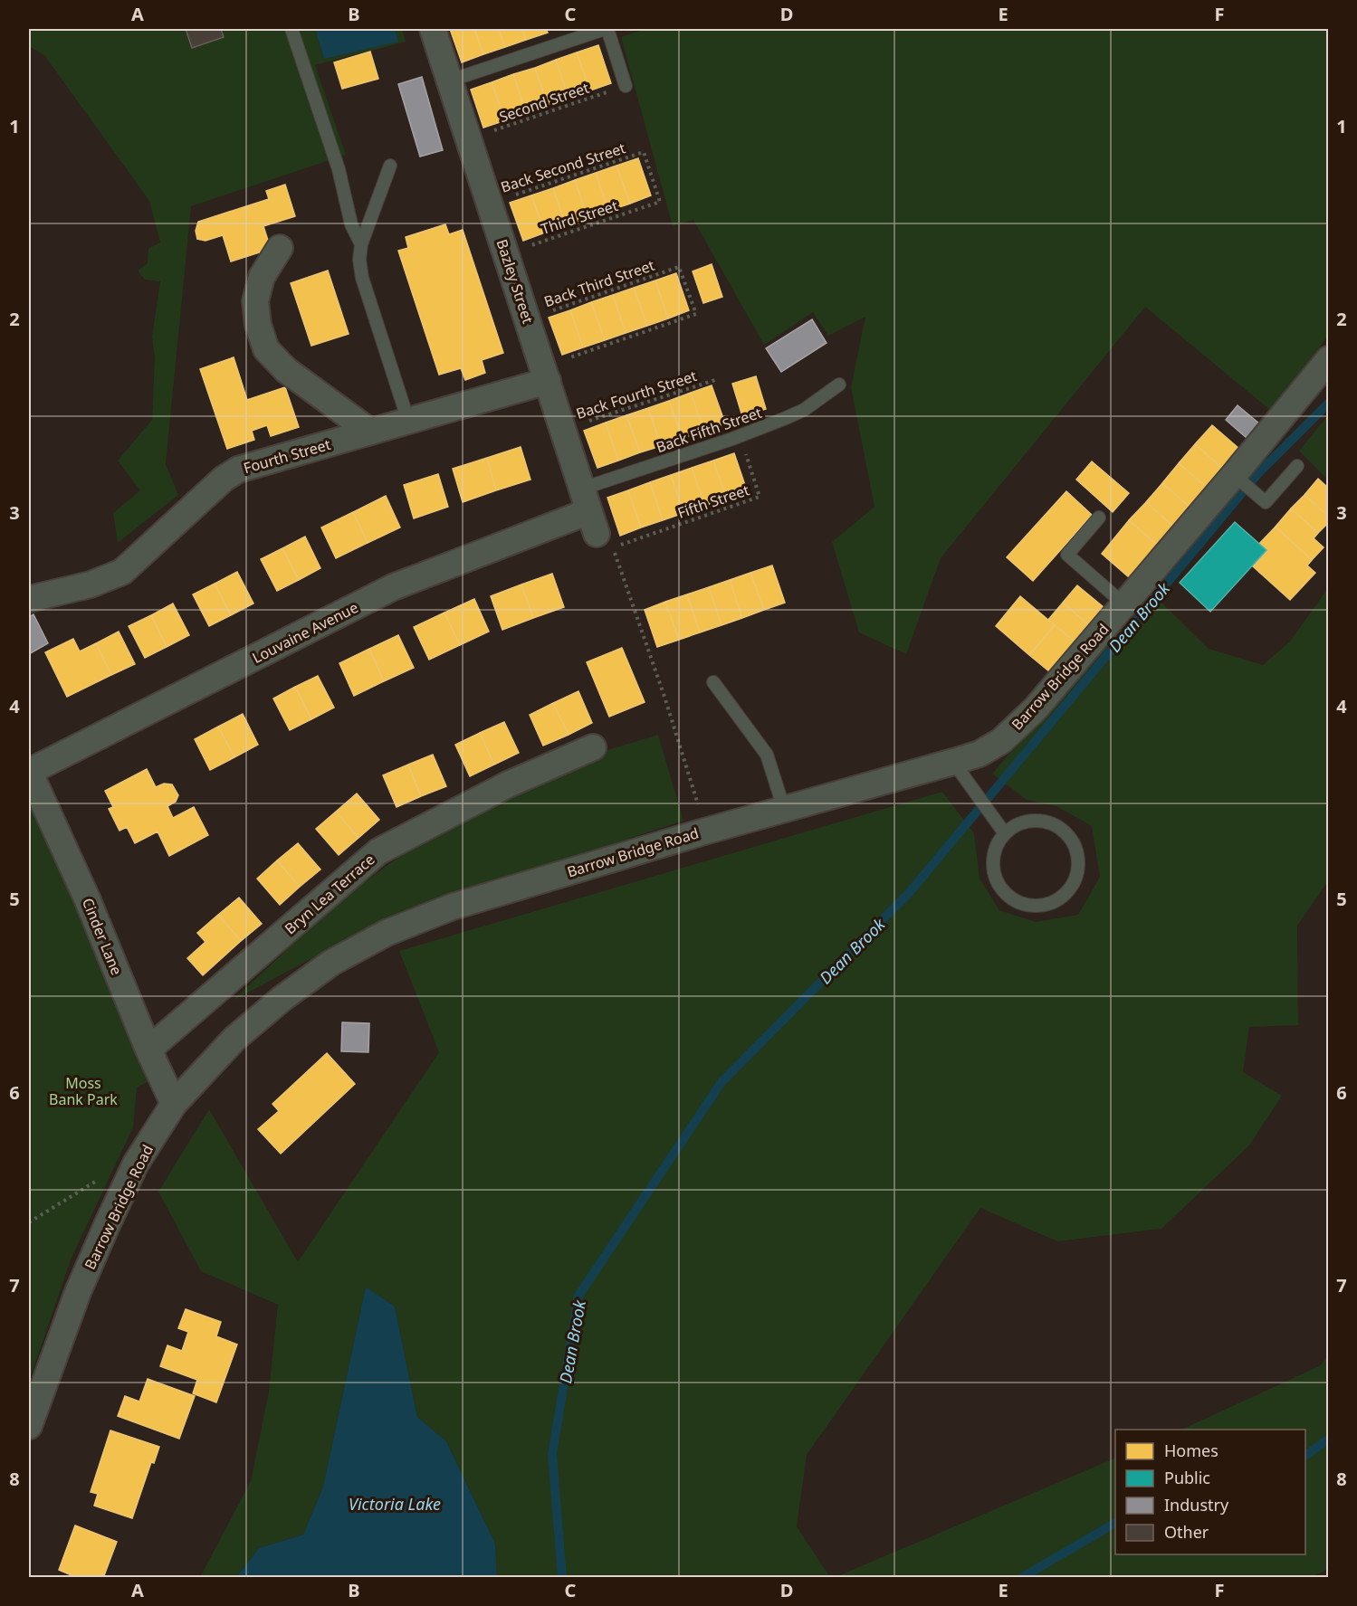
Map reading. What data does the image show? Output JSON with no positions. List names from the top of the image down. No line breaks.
{"streets":{"street":["Bazley Street","Fourth Street","Louvaine Avenue","Barrow Bridge Road","Bryn Lea Terrace","Cinder Lane"],"lane":["Back Fifth Street"],"path":["Second Street","Back Second Street","Third Street","Back Third Street","Back Fourth Street","Fifth Street"]},"crossings":[["Second Street","Bazley Street"],["Back Second Street","Third Street"],["Back Second Street","Bazley Street"],["Third Street","Bazley Street"],["Bazley Street","Back Third Street"],["Bazley Street","Back Fourth Street"],["Bazley Street","Back Fifth Street"],["Bazley Street","Fourth Street"],["Bazley Street","Fifth Street"],["Bazley Street","Louvaine Avenue"],["Back Third Street","Fourth Street"],["Back Fifth Street","Fifth Street"],["Back Fifth Street","Louvaine Avenue"],["Fifth Street","Louvaine Avenue"],["Louvaine Avenue","Cinder Lane"],["Barrow Bridge Road","Cinder Lane"],["Bryn Lea Terrace","Cinder Lane"]],"water":["Dean Brook","Victoria Lake"],"parks":["Moss Bank Park"],"legend":["Homes","Public","Industry","Other"],"grid":{"columns":["A","B","C","D","E","F"],"rows":["1","2","3","4","5","6","7","8"]}}
